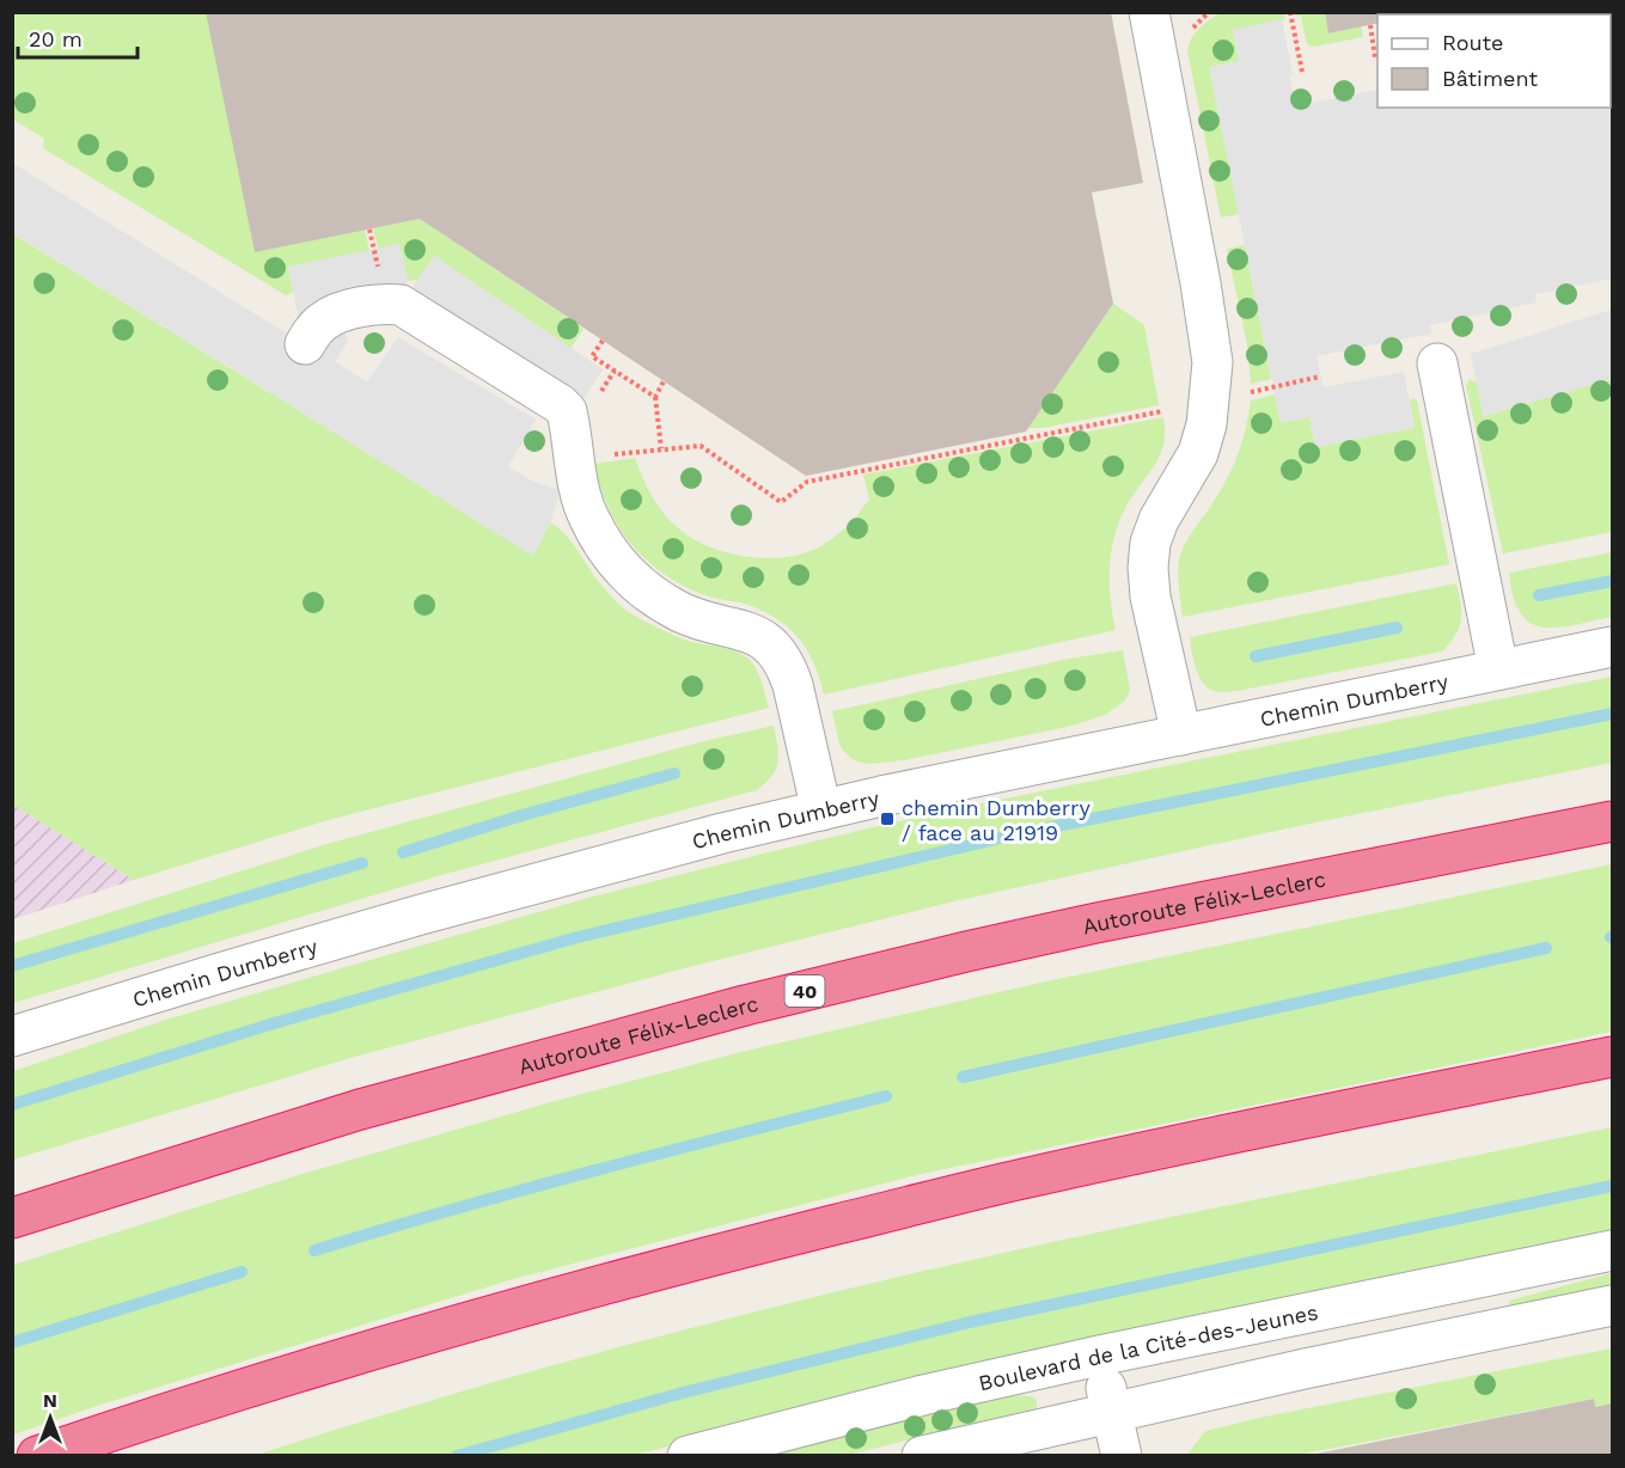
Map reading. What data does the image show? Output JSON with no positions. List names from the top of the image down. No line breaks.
{"streets":{"highway":["Autoroute Félix-Leclerc","40"],"street":["Chemin Dumberry","Boulevard de la Cité-des-Jeunes"]},"places":{"transit":["chemin Dumberry / face au 21919"]},"legend":["Route","Bâtiment"],"scale_bar":"20 m","north":"top"}
